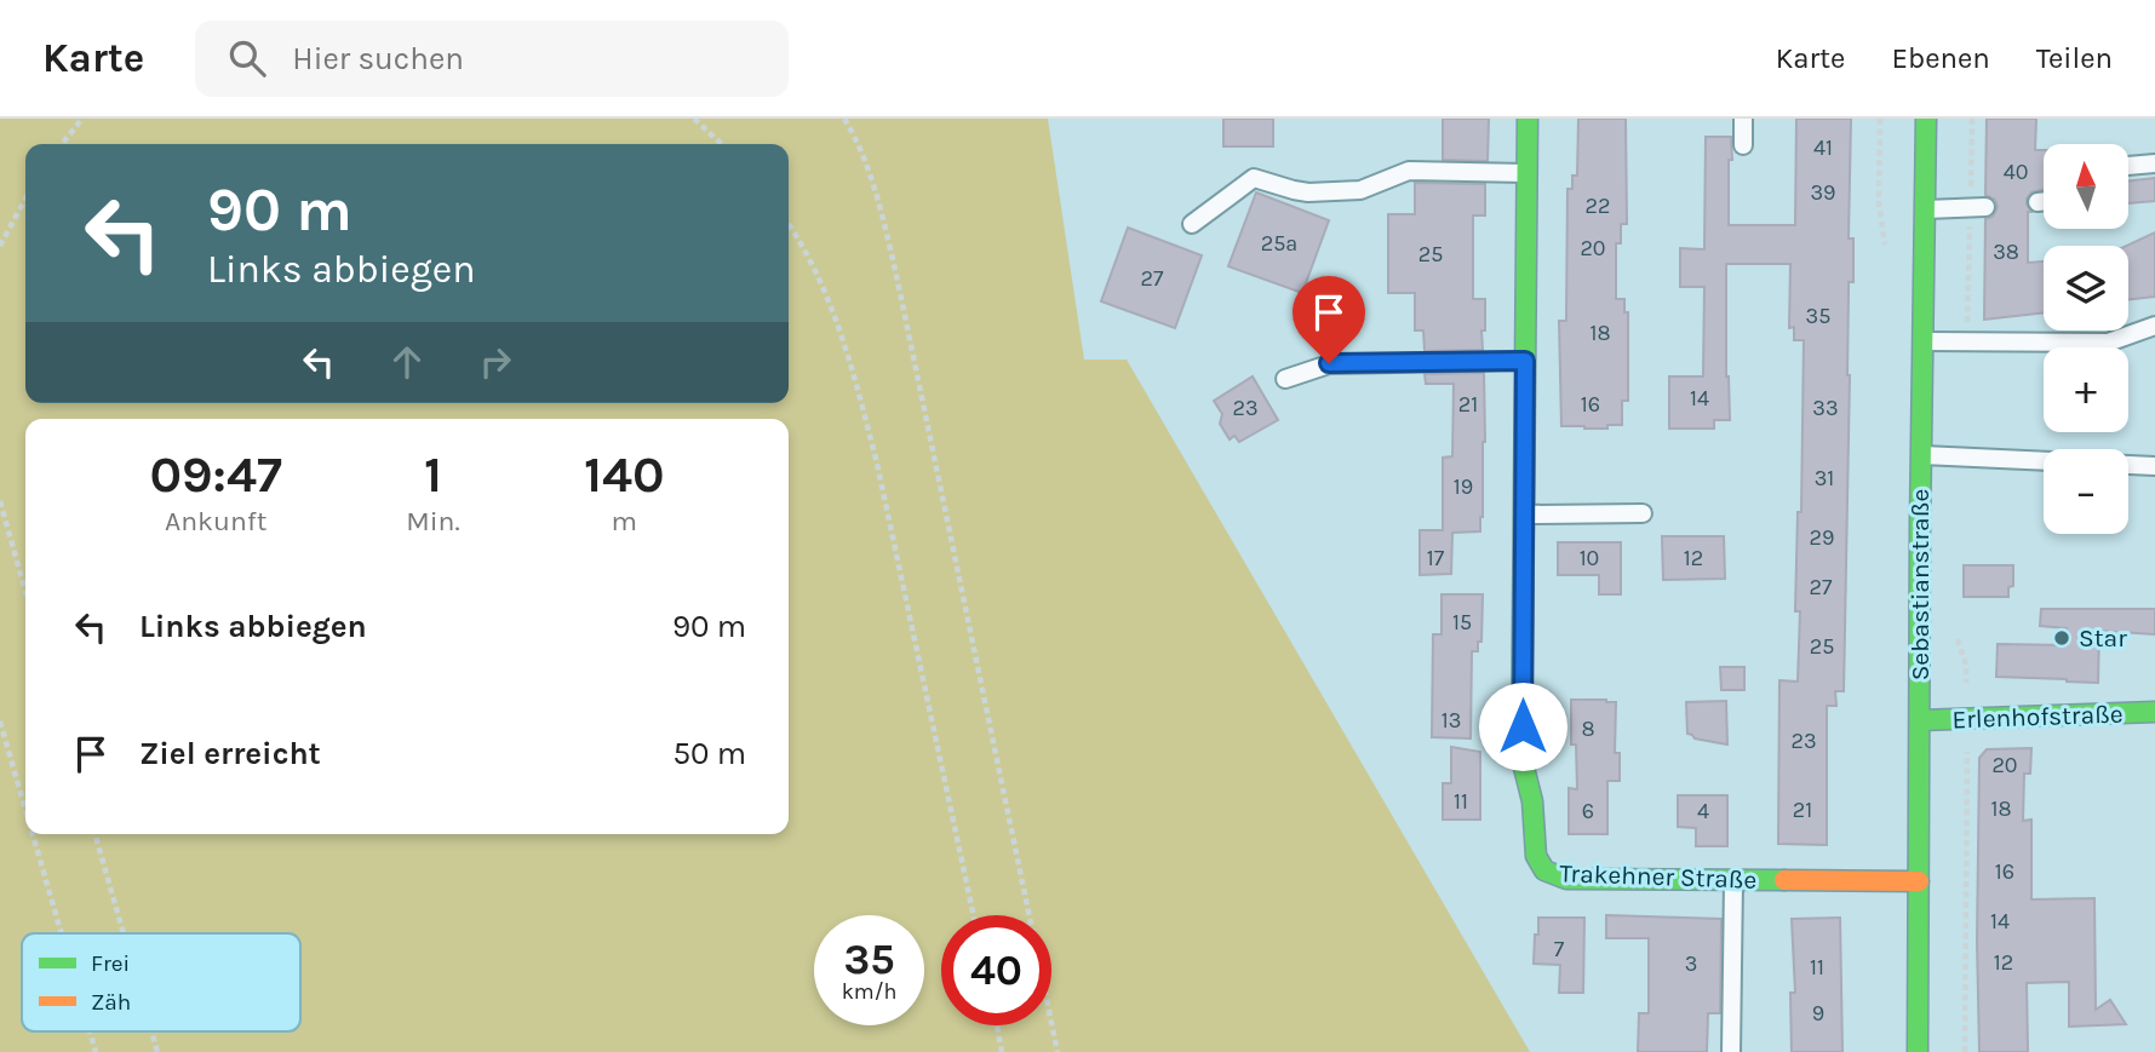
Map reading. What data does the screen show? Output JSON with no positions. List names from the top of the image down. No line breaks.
{"streets":{"street":["Sebastianstraße","Erlenhofstraße","Trakehner Straße"]},"crossings":[["Sebastianstraße","Erlenhofstraße"],["Sebastianstraße","Trakehner Straße"]],"places":["Star"],"house_numbers":["41","40","39","22","25a","20","38","25","27","35","18","14","21","16","23","33","31","19","29","17","10","12","27","15","25","13","8","23","20","11","18","21","6","4","16","14","7","12","3","11","9"],"legend":["Frei","Zäh"],"north":"top","page":{"header":"Karte","search":"Hier suchen","nav":["Karte","Ebenen","Teilen"],"map_buttons":["+","−"],"turn":["90 m","Links abbiegen"],"eta":["09:47","Ankunft","1","Min.","140","m"],"list":[{"name":"Links abbiegen","value":"90 m"},{"name":"Ziel erreicht","value":"50 m"}],"speed":"35 km/h","limit":"40"}}
